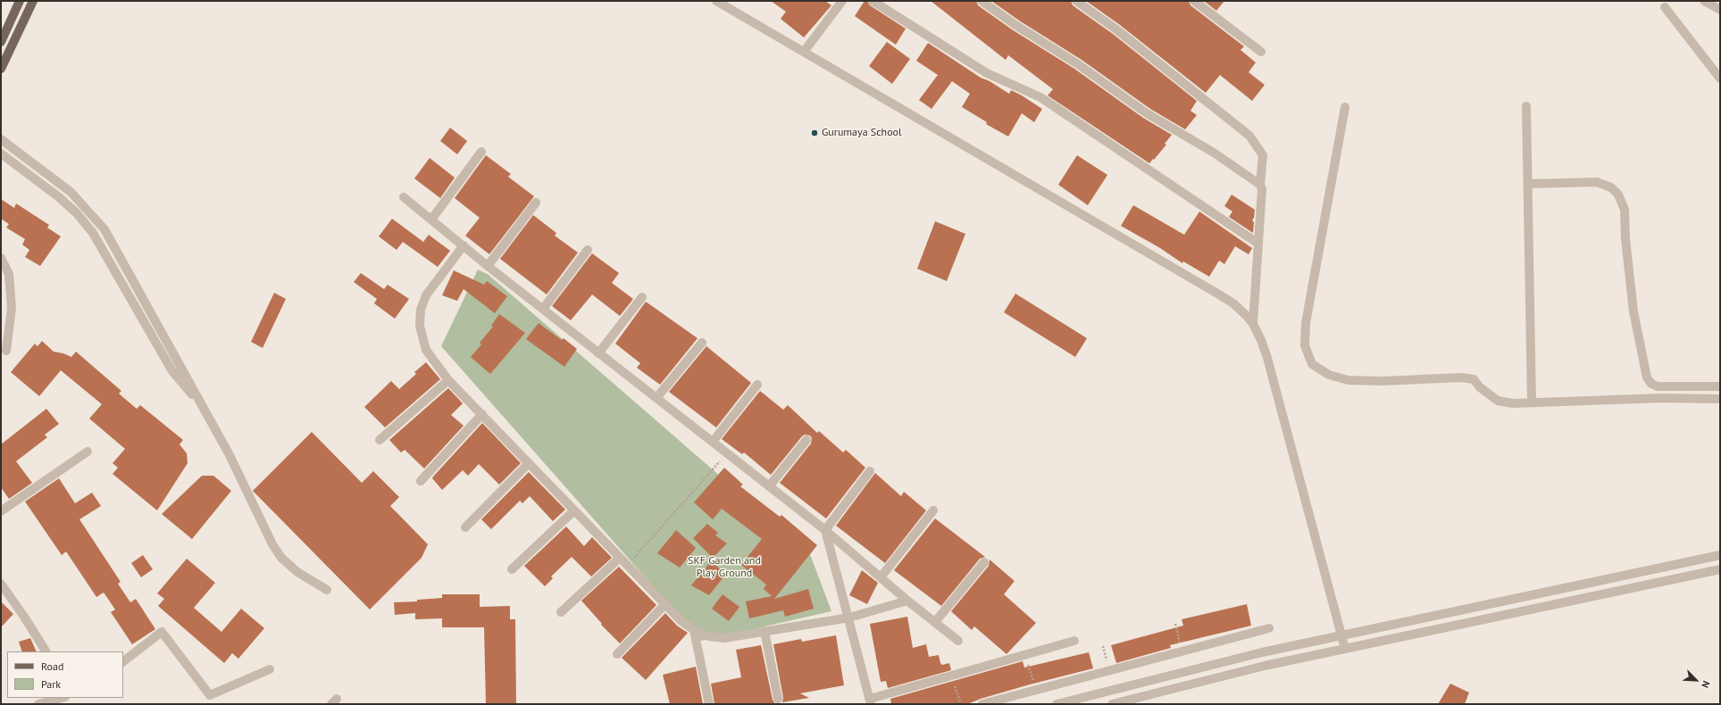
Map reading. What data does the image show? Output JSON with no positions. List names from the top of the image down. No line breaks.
{"parks":["SKF Garden and Play Ground"],"places":["Gurumaya School"],"legend":["Road","Park"],"north":"bottom right"}
